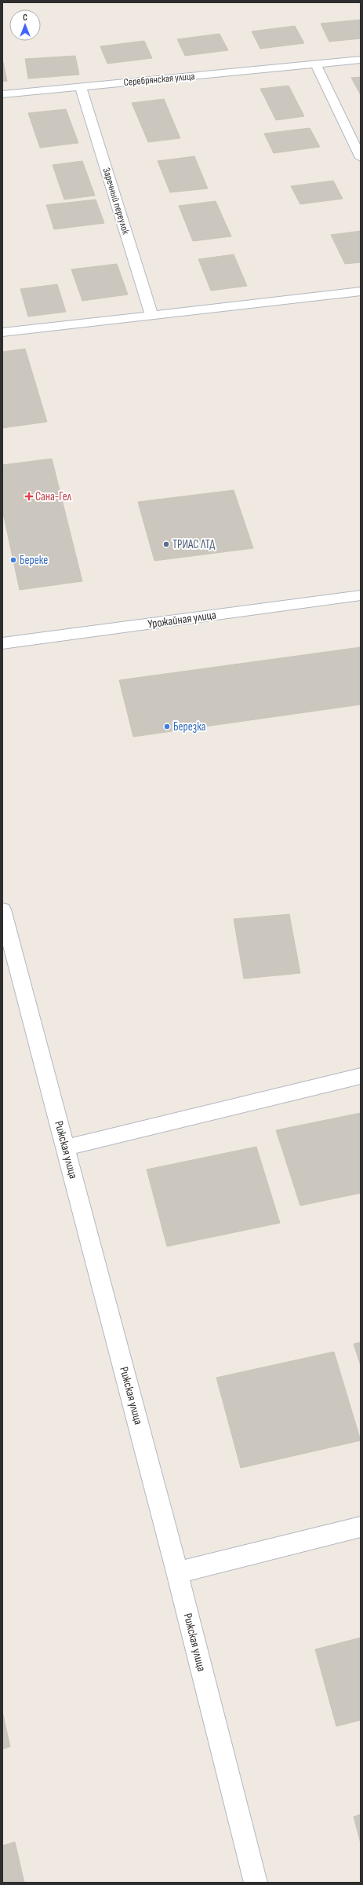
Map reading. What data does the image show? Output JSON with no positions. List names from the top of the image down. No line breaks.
{"streets":{"street":["Серебрянская улица","Заречный переулок","Урожайная улица","Рижская улица"]},"crossings":[["Серебрянская улица","Заречный переулок"]],"places":{"health":["Сана-Гел"],"other":["ТРИАС ЛТД","Береке","Березка"]},"north":"top"}
